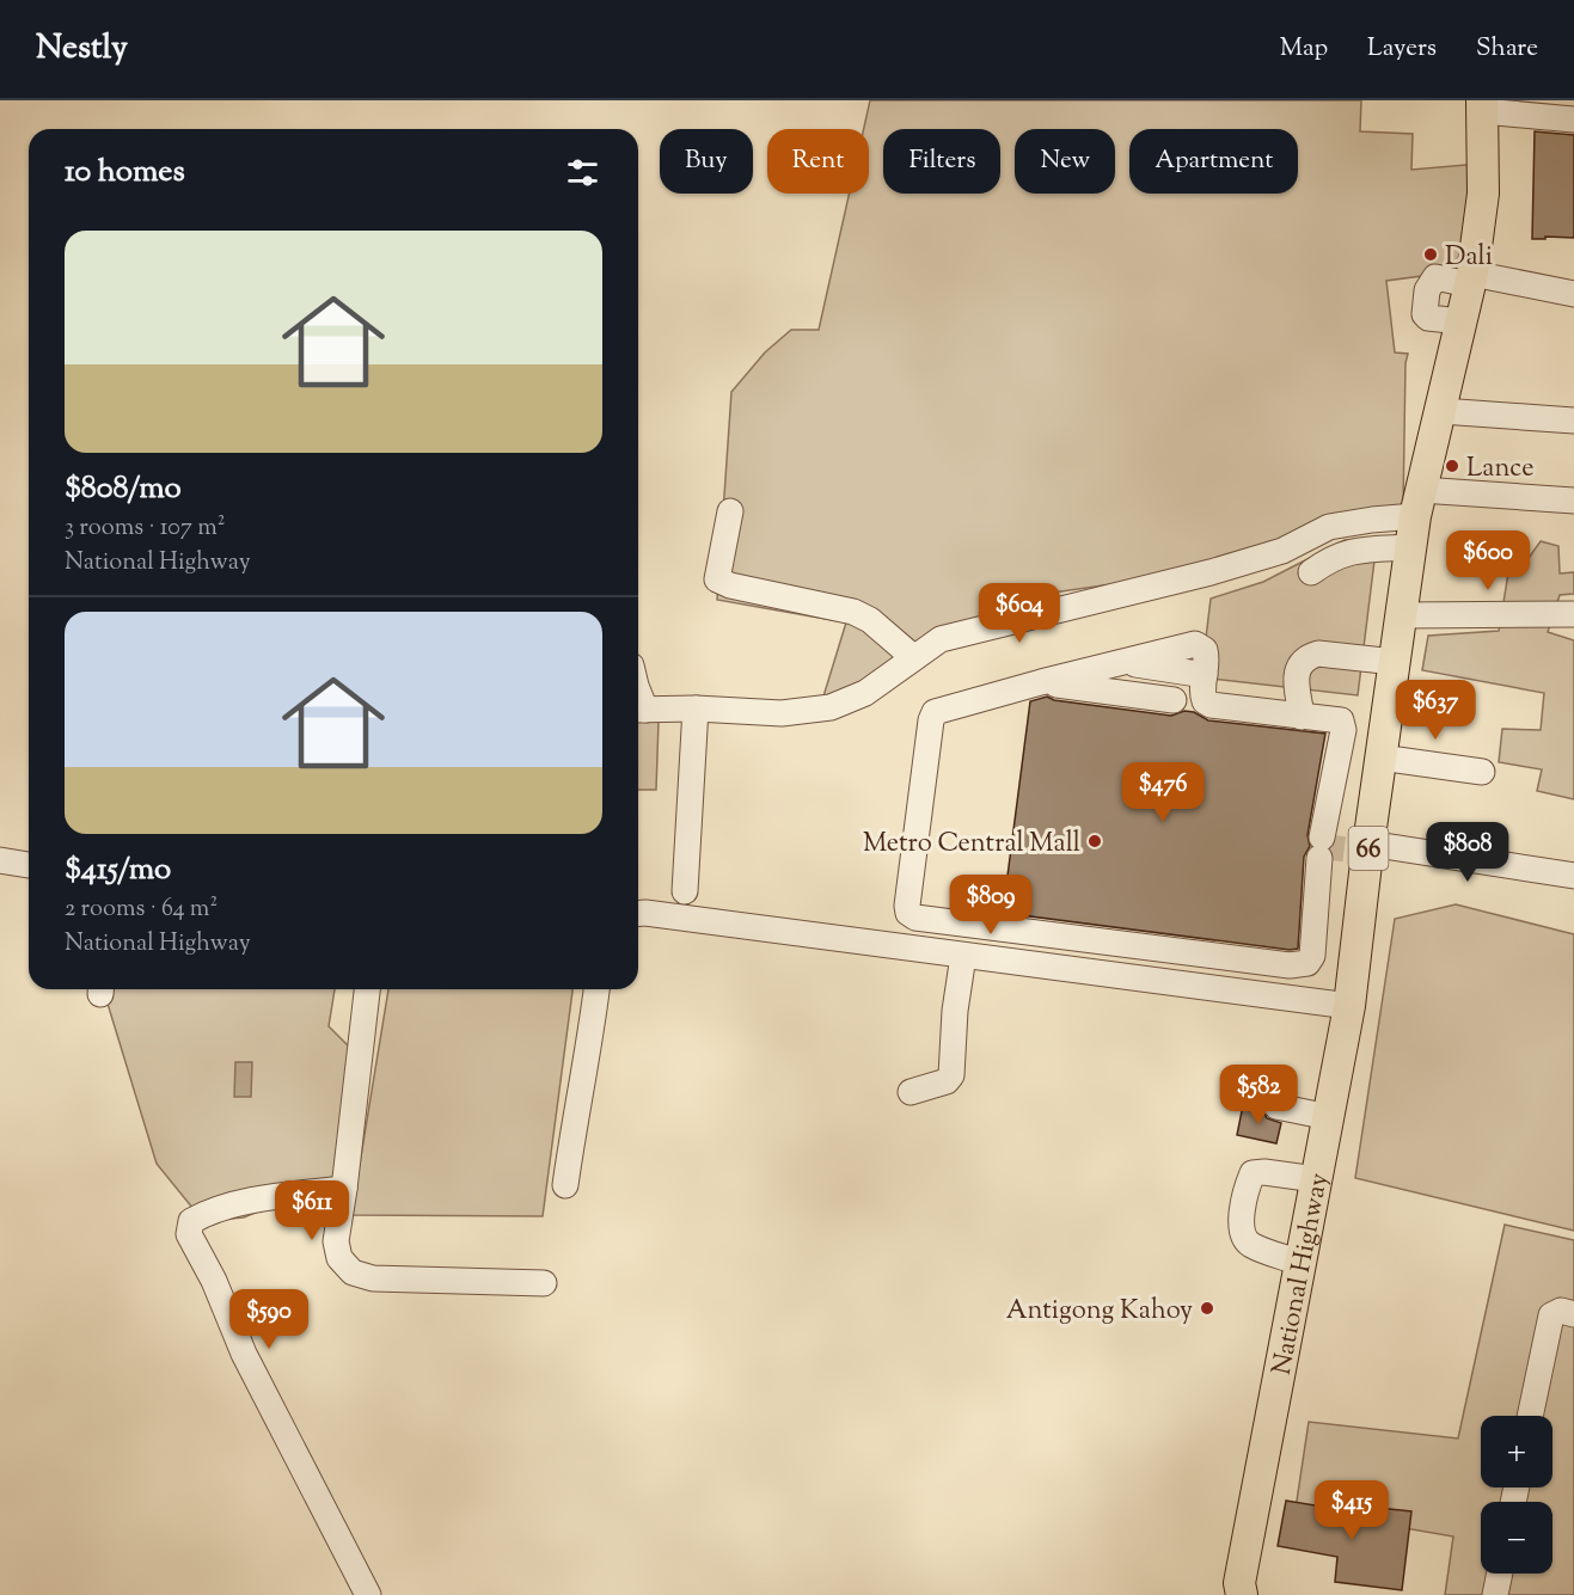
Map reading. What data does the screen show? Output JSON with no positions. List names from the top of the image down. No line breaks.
{"streets":{"main road":["66","National Highway"]},"places":["Dali","Lance","Metro Central Mall","Antigong Kahoy"],"page":{"header":"Nestly","nav":["Map","Layers","Share"],"chip":["Buy","Rent","Filters","New","Apartment"],"heading":"10 homes","list":[{"name":"$808/mo","note":"3 rooms · 107 m² · National Highway"},{"name":"$415/mo","note":"2 rooms · 64 m² · National Highway"}],"price":["$600","$604","$637","$476","$808","$809","$582","$611","$590","$415"],"map_buttons":["+","−"]}}
